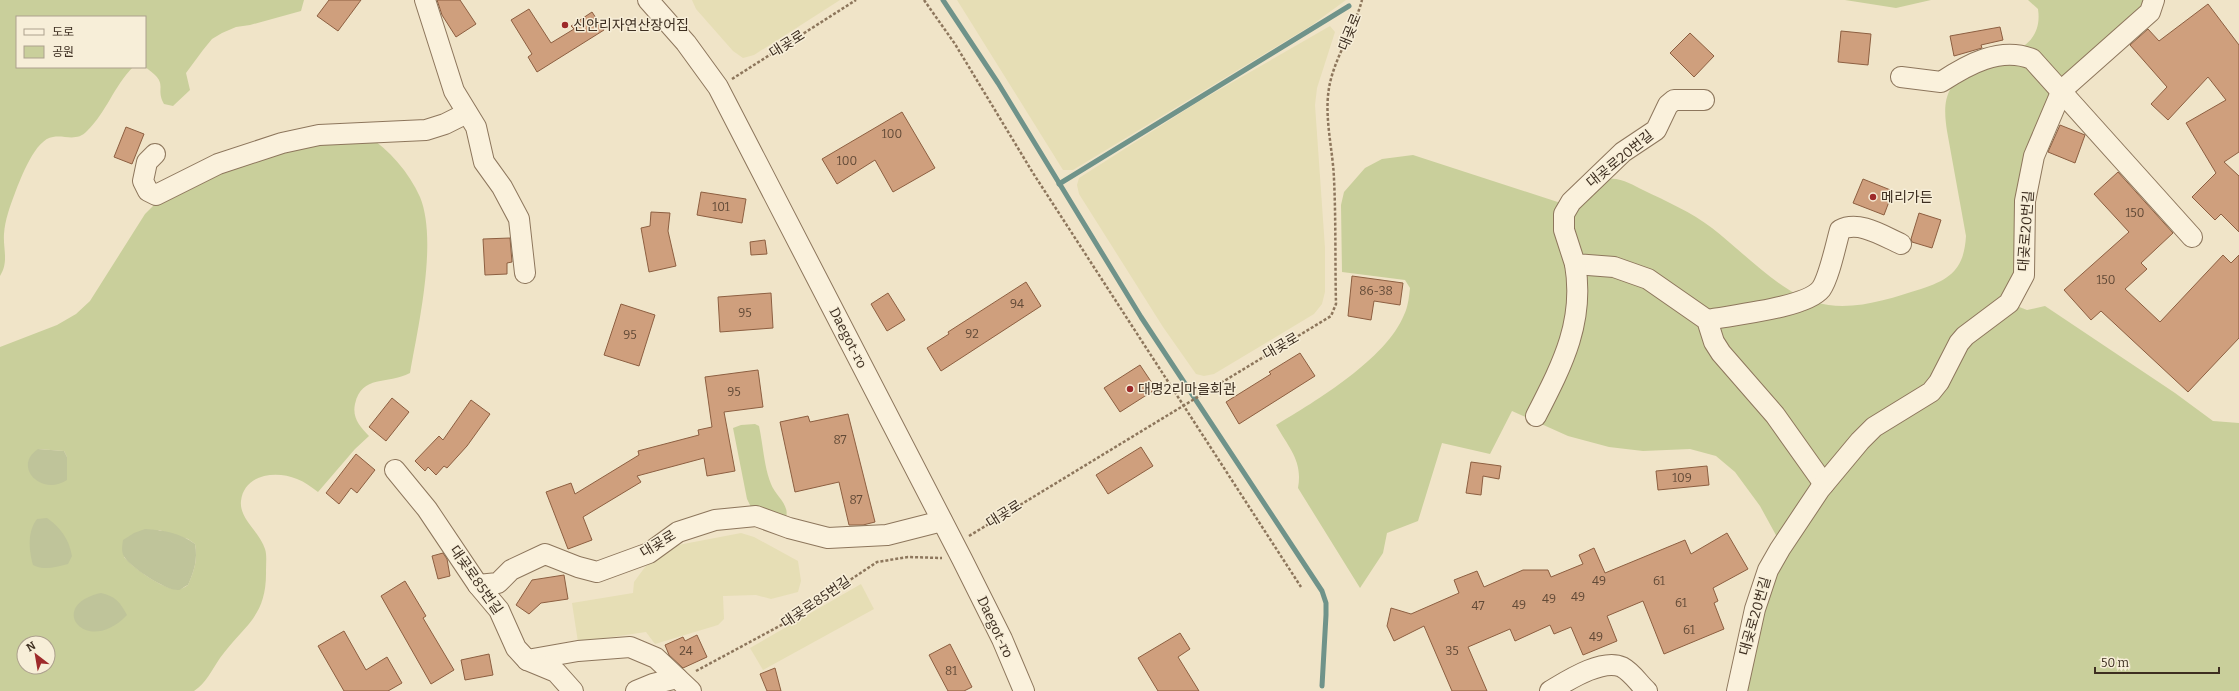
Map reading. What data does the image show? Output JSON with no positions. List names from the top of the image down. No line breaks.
{"streets":{"street":["대곶로","대곶로20번길","Daegot-ro","대곶로85번길"]},"crossings":[["대곶로","Daegot-ro"],["대곶로","대곶로85번길"],["Daegot-ro","대곶로85번길"]],"places":["신안리자연산장어집","메리가든","대명2리마을회관"],"house_numbers":["100","100","101","150","150","86-38","94","95","92","95","95","87","109","87","49","61","49","49","61","49","47","61","49","24","35","81"],"legend":["도로","공원"],"scale_bar":"50 m","north":"top left"}
